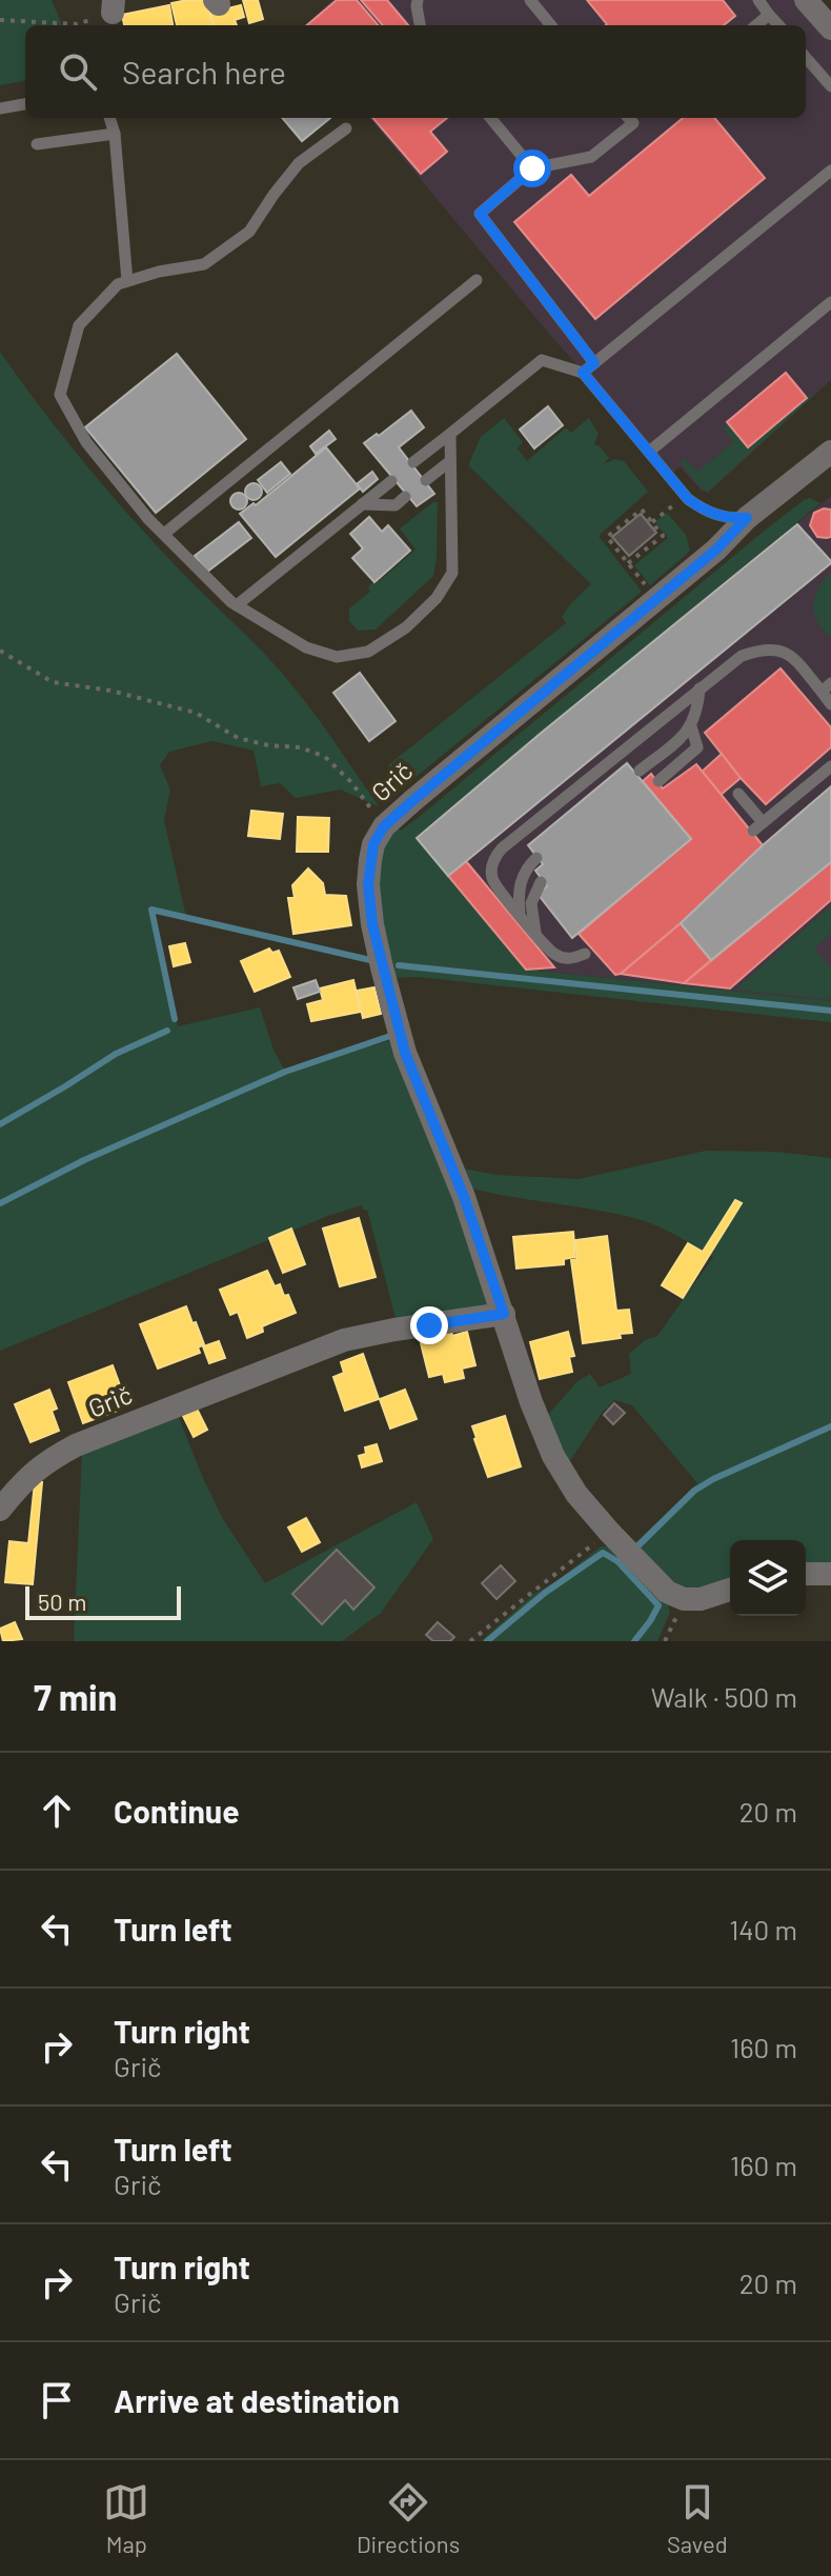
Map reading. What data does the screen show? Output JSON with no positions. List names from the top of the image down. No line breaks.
{"streets":{"street":["Grič"]},"scale_bar":"50 m","page":{"search":"Search here","scale":"50 m","heading":["7 min","Walk · 500 m"],"list":[["Continue","20 m"],["Turn left","140 m"],["Turn right","Grič","160 m"],["Turn left","Grič","160 m"],["Turn right","Grič","20 m"],"Arrive at destination"],"nav":["Map","Directions","Saved"]}}
